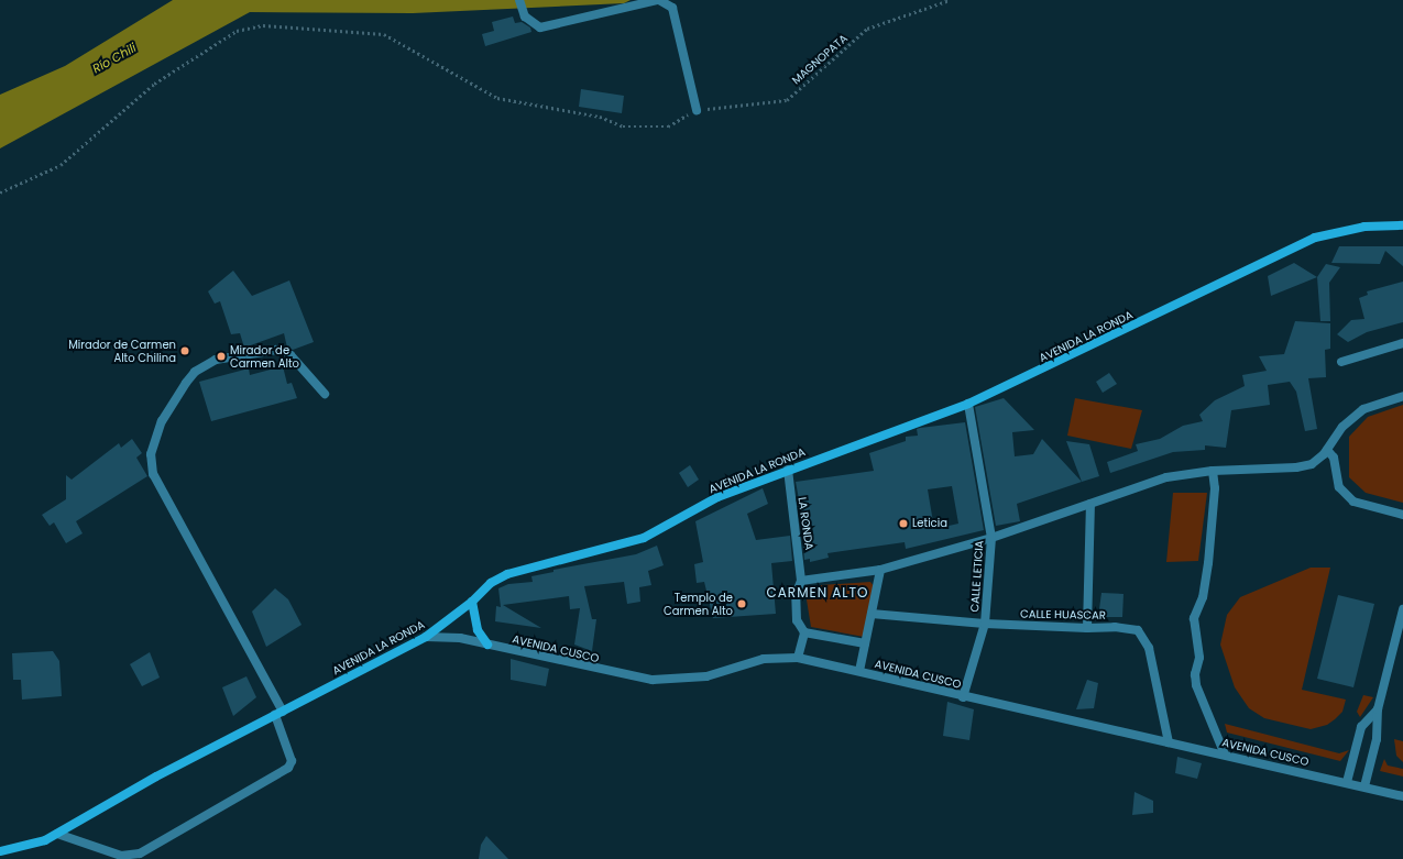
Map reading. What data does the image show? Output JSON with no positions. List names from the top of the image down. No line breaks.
{"streets":{"main road":["AVENIDA LA RONDA"],"street":["LA RONDA","CALLE LETICIA","CALLE HUASCAR","AVENIDA CUSCO"],"path":["MAGNOPATA"]},"crossings":[["AVENIDA LA RONDA","LA RONDA"],["AVENIDA LA RONDA","CALLE LETICIA"],["AVENIDA LA RONDA","AVENIDA CUSCO"],["CALLE LETICIA","CALLE HUASCAR"],["CALLE LETICIA","AVENIDA CUSCO"],["CALLE HUASCAR","AVENIDA CUSCO"]],"districts":["CARMEN ALTO"],"water":["Río Chili"],"places":["Mirador de Carmen Alto Chilina","Mirador de Carmen Alto","Leticia","Templo de Carmen Alto"]}
